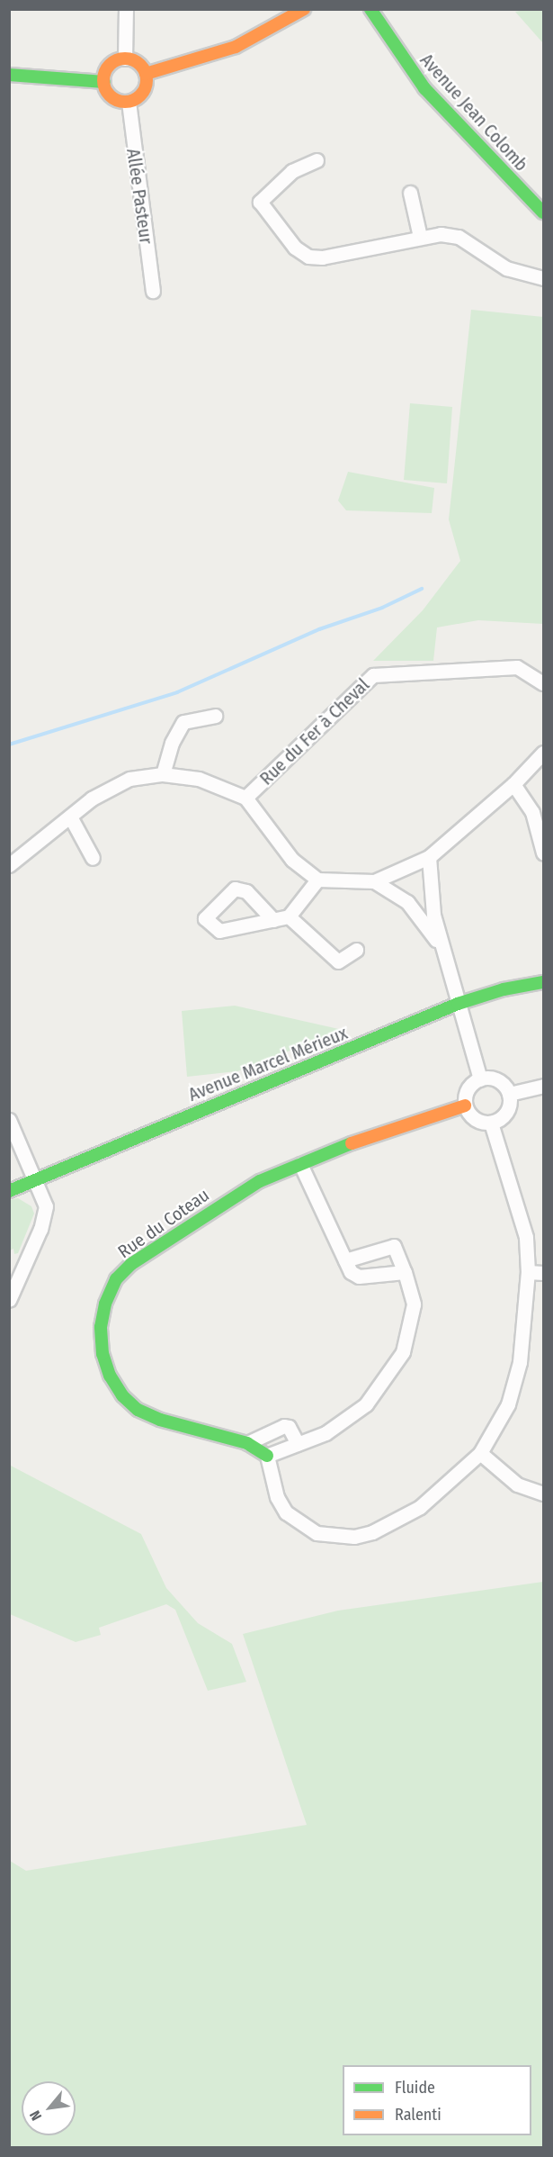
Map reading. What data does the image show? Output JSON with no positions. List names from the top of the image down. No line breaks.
{"streets":{"main road":["Avenue Jean Colomb","Avenue Marcel Mérieux","Rue du Coteau"],"street":["Allée Pasteur","Rue du Fer à Cheval"]},"legend":["Fluide","Ralenti"],"north":"bottom left"}
